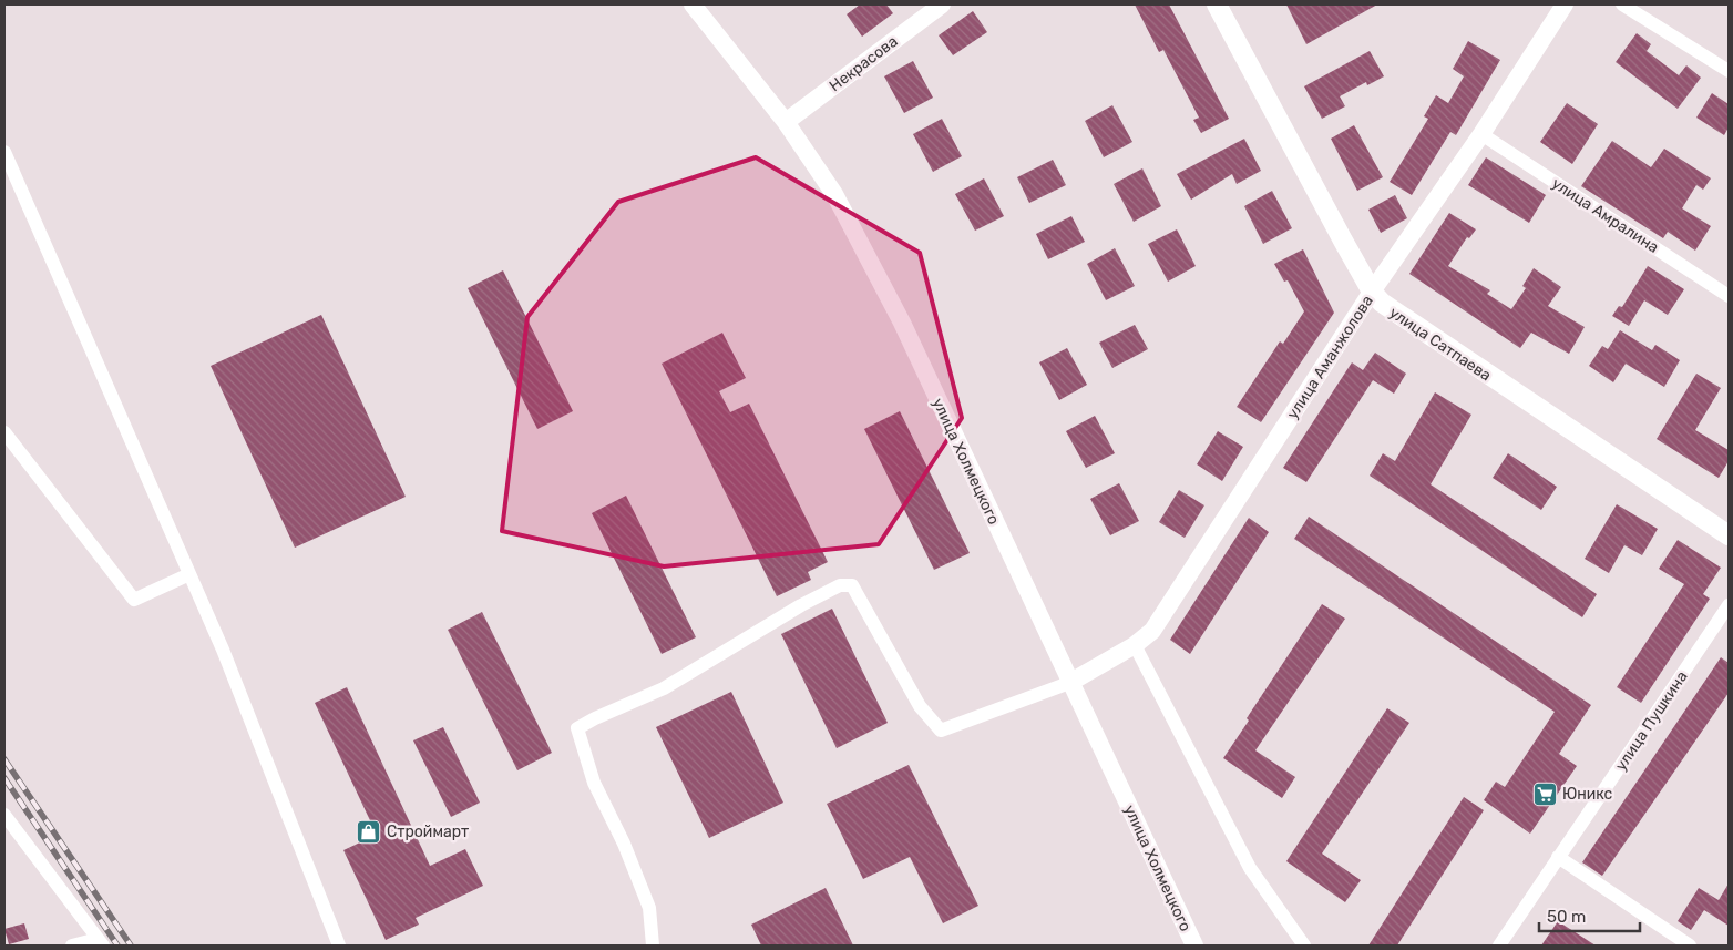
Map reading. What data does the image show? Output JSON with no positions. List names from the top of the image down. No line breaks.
{"streets":{"main road":["улица Сатпаева"],"street":["Некрасова","улица Амралина","улица Аманжолова","улица Холмецкого","улица Пушкина"]},"crossings":[["Некрасова","улица Холмецкого"],["улица Амралина","улица Аманжолова"],["улица Сатпаева","улица Аманжолова"],["улица Аманжолова","улица Холмецкого"]],"places":{"supermarket":["Юникс"],"shop":["Строймарт"]},"scale_bar":"50 m"}
